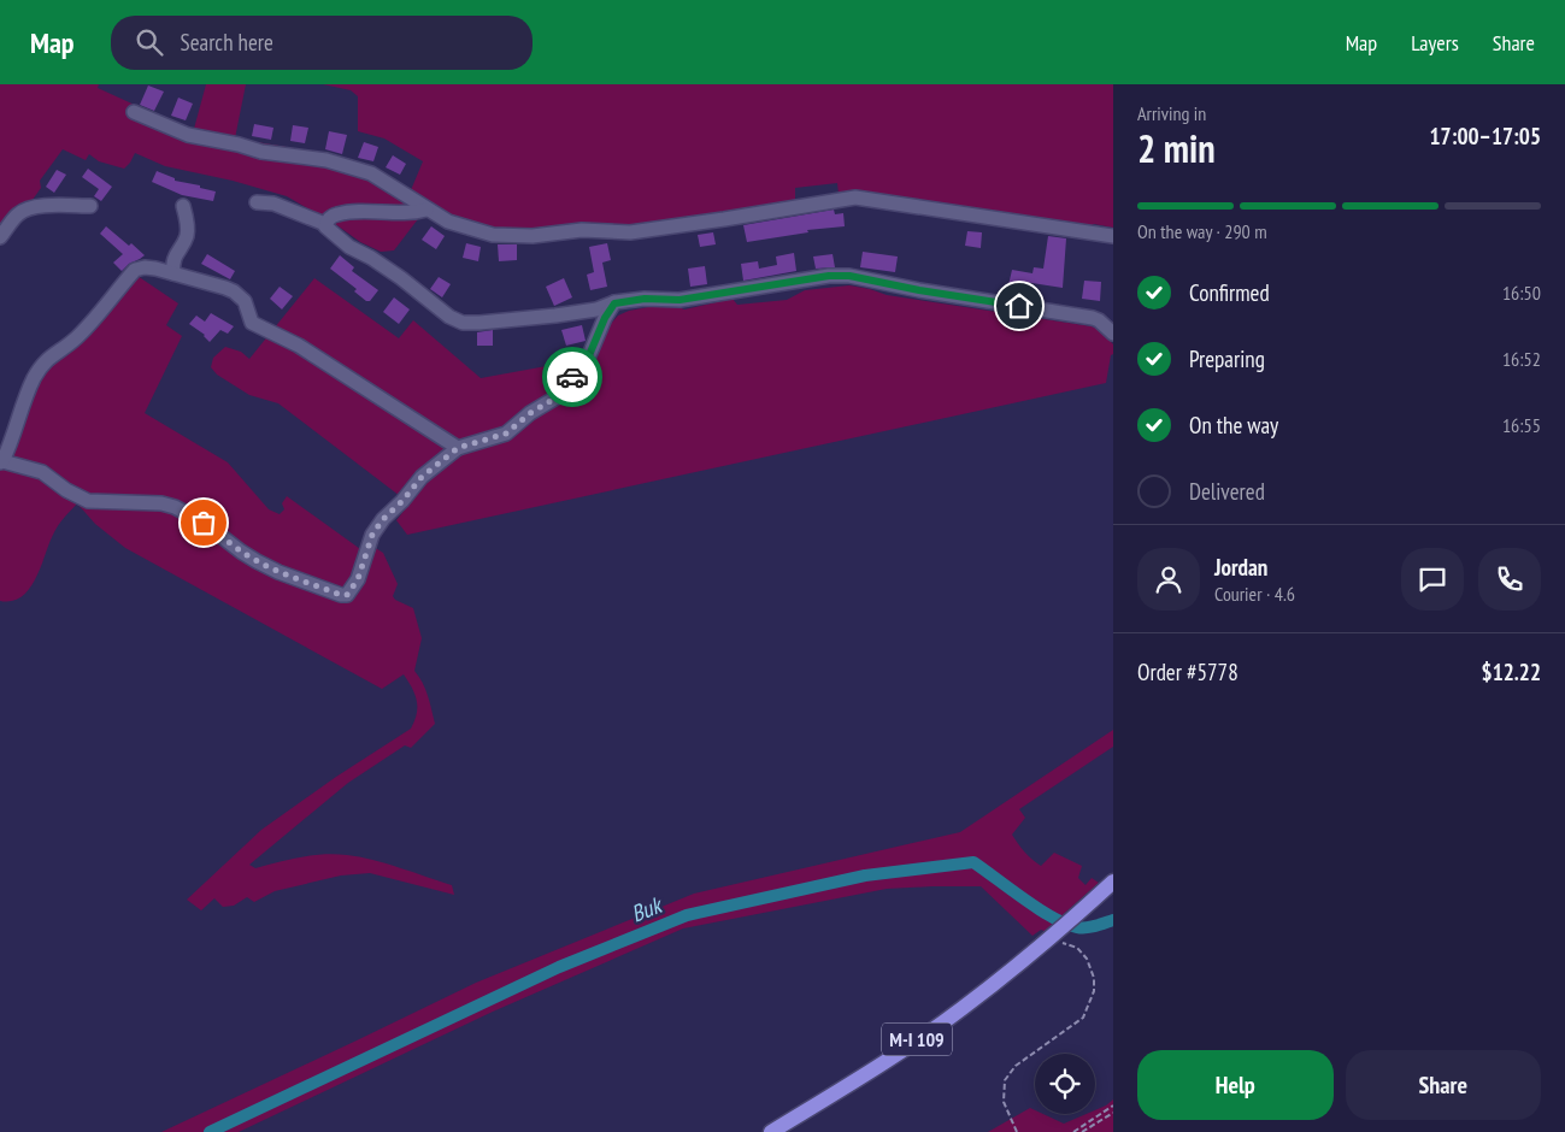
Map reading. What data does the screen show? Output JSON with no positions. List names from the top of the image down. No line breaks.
{"streets":{"main road":["M-I 109"]},"water":["Buk"],"page":{"header":"Map","search":"Search here","nav":["Map","Layers","Share"],"heading":["2 min","Arriving in","17:00–17:05"],"panel":["Jordan","Courier · 4.6","Order #5778","$12.22"],"bar":"On the way · 290 m","list":[["Confirmed","16:50"],["Preparing","16:52"],["On the way","16:55"],"Delivered"],"buttons":["Help","Share"]}}
